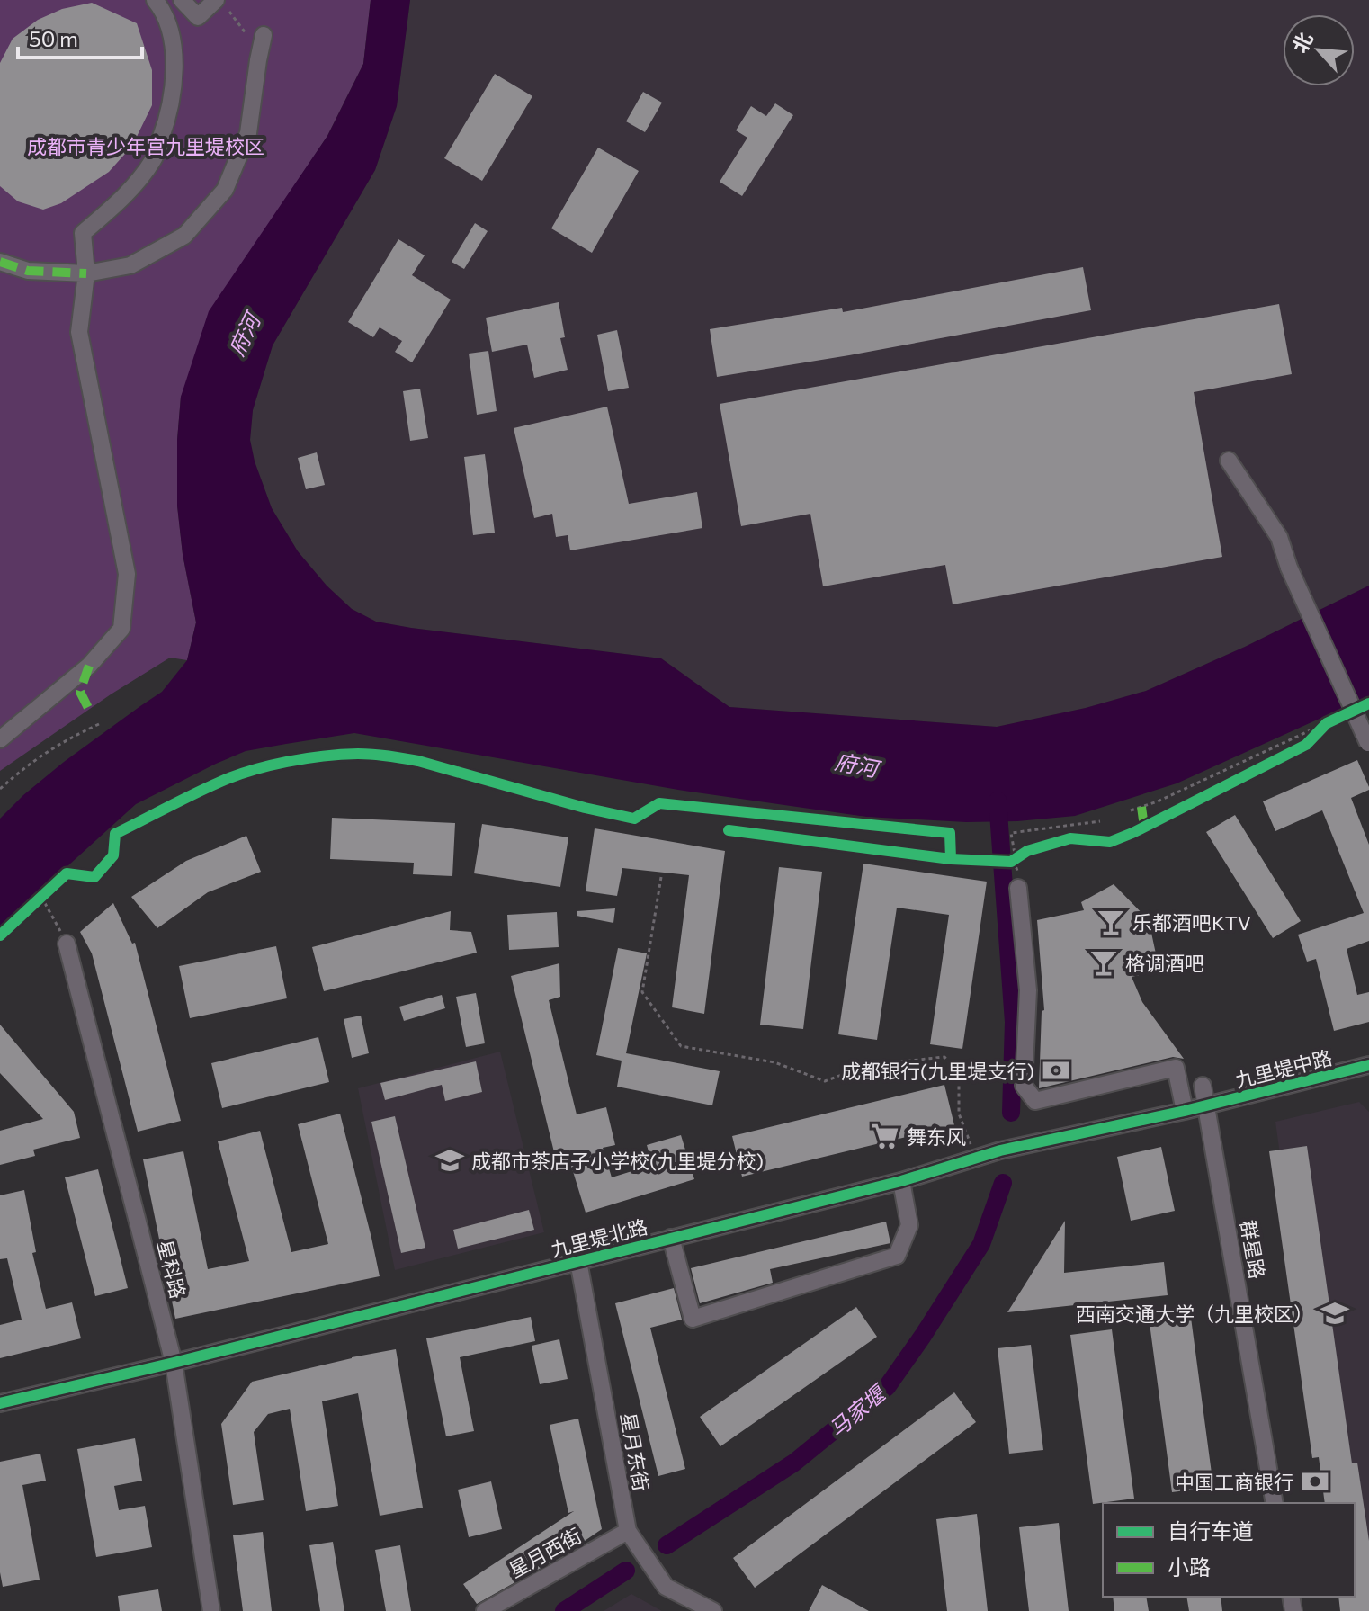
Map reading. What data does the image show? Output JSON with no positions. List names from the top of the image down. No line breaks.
{"streets":{"street":["九里堤中路","九里堤北路","群星路","星科路","星月东街","星月西街"]},"crossings":[["九里堤中路","九里堤北路"],["九里堤中路","群星路"],["九里堤北路","群星路"],["九里堤北路","星科路"],["九里堤北路","星月东街"],["星月东街","星月西街"]],"water":["府河","马家堰"],"parks":["成都市青少年宫九里堤校区"],"places":{"bar":["乐都酒吧KTV","格调酒吧"],"bank":["成都银行(九里堤支行)","中国工商银行"],"supermarket":["舞东风"],"school or university":["成都市茶店子小学校(九里堤分校)","西南交通大学（九里校区）"]},"legend":["自行车道","小路"],"scale_bar":"50 m","north":"top left"}
